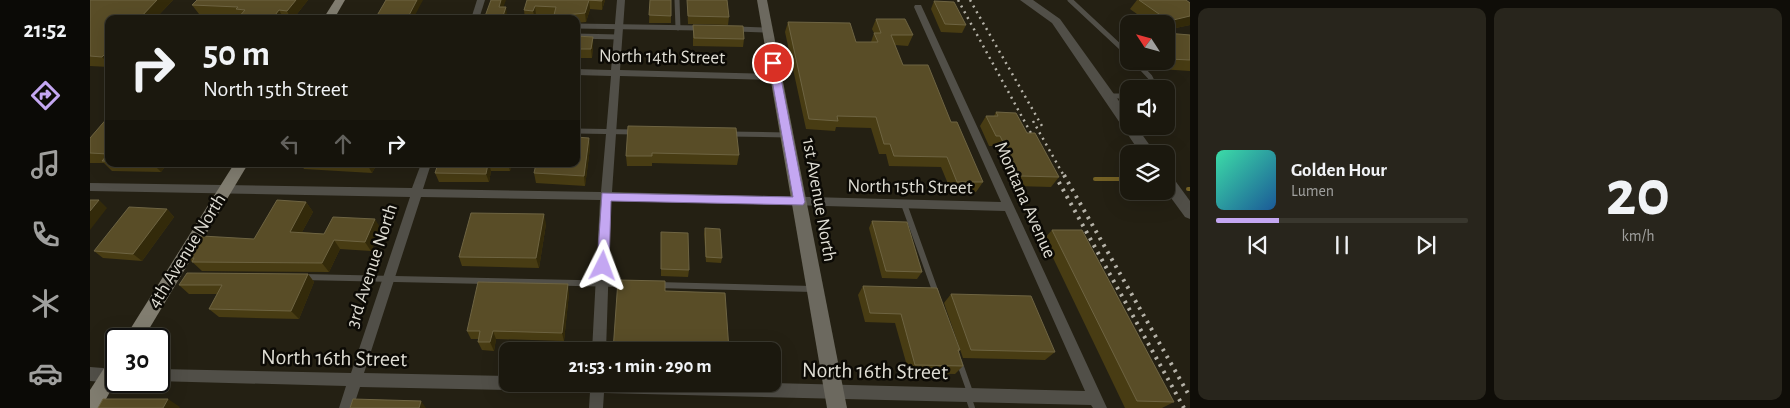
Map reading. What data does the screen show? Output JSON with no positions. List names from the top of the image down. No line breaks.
{"streets":{"main road":["1st Avenue North","4th Avenue North"],"street":["North 14th Street","North 15th Street","Montana Avenue","3rd Avenue North","North 16th Street"]},"crossings":[["North 14th Street","1st Avenue North"],["North 15th Street","1st Avenue North"],["North 15th Street","Montana Avenue"],["North 15th Street","4th Avenue North"],["North 15th Street","3rd Avenue North"],["1st Avenue North","North 16th Street"],["Montana Avenue","North 16th Street"],["3rd Avenue North","North 16th Street"]],"north":"top left","page":{"tabs":"21:52","tile":["20","km/h"],"turn":["50 m","North 15th Street"],"song":["Golden Hour","Lumen"],"limit":"30","trip":"21:53 · 1 min · 290 m"}}
